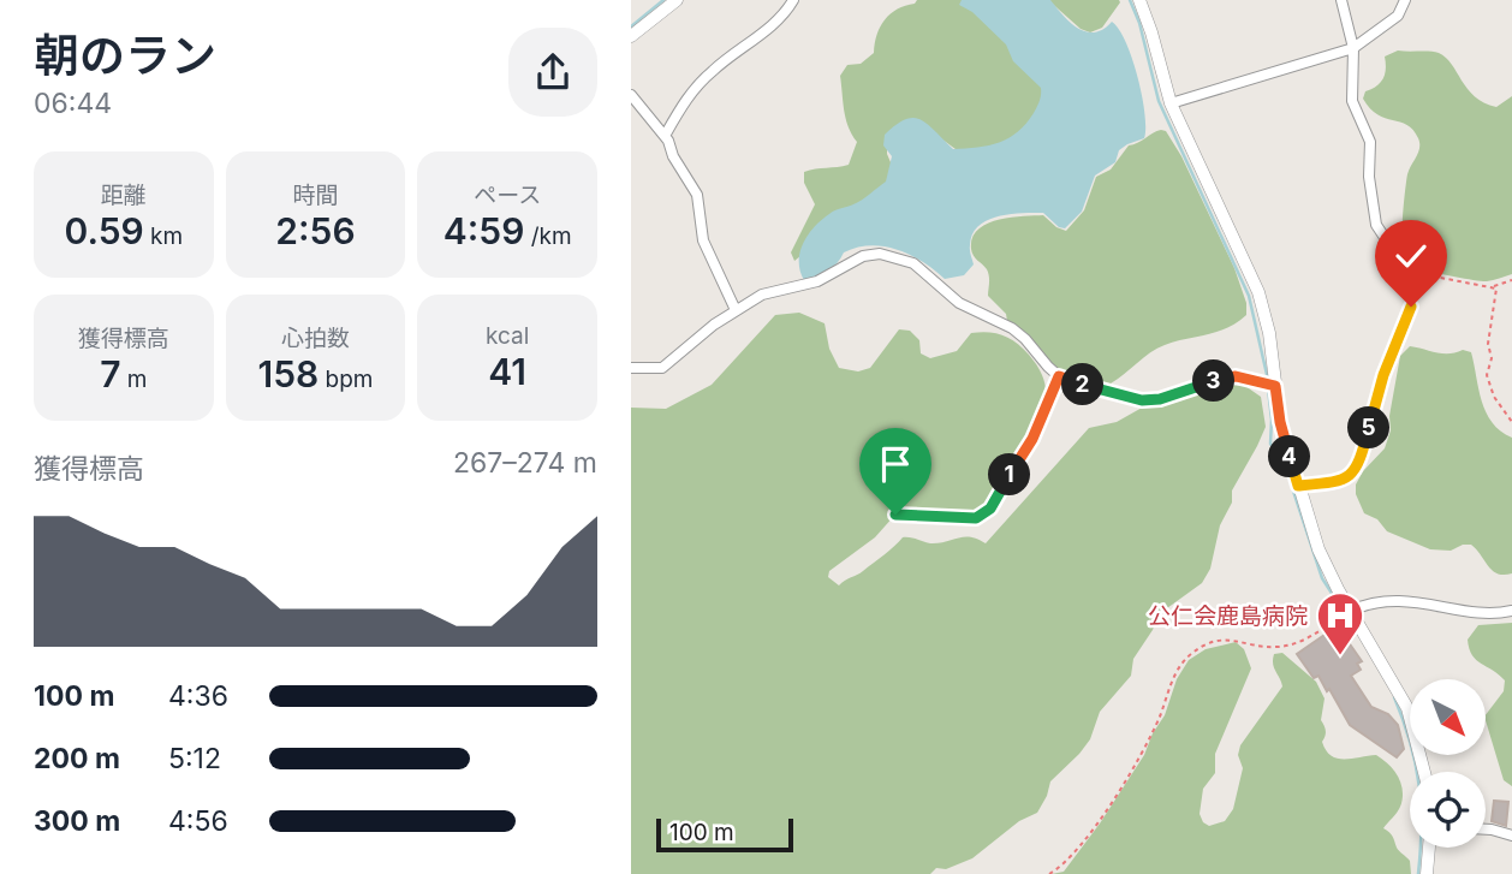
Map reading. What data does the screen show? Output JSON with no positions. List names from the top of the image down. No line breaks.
{"places":{"hospital":["公仁会鹿島病院"]},"scale_bar":"100 m","north":"bottom right","page":{"heading":["朝のラン","06:44"],"stats":[["距離","0.59 km"],["時間","2:56"],["ペース","4:59 /km"],["獲得標高","7 m"],["心拍数","158 bpm"],["kcal","41"]],"pins":["3","2","5","4","1"],"chart":["獲得標高","267–274 m"],"list":[{"name":"100 m","note":"4:36"},{"name":"200 m","note":"5:12"},{"name":"300 m","note":"4:56"}],"scale":"100 m"}}
